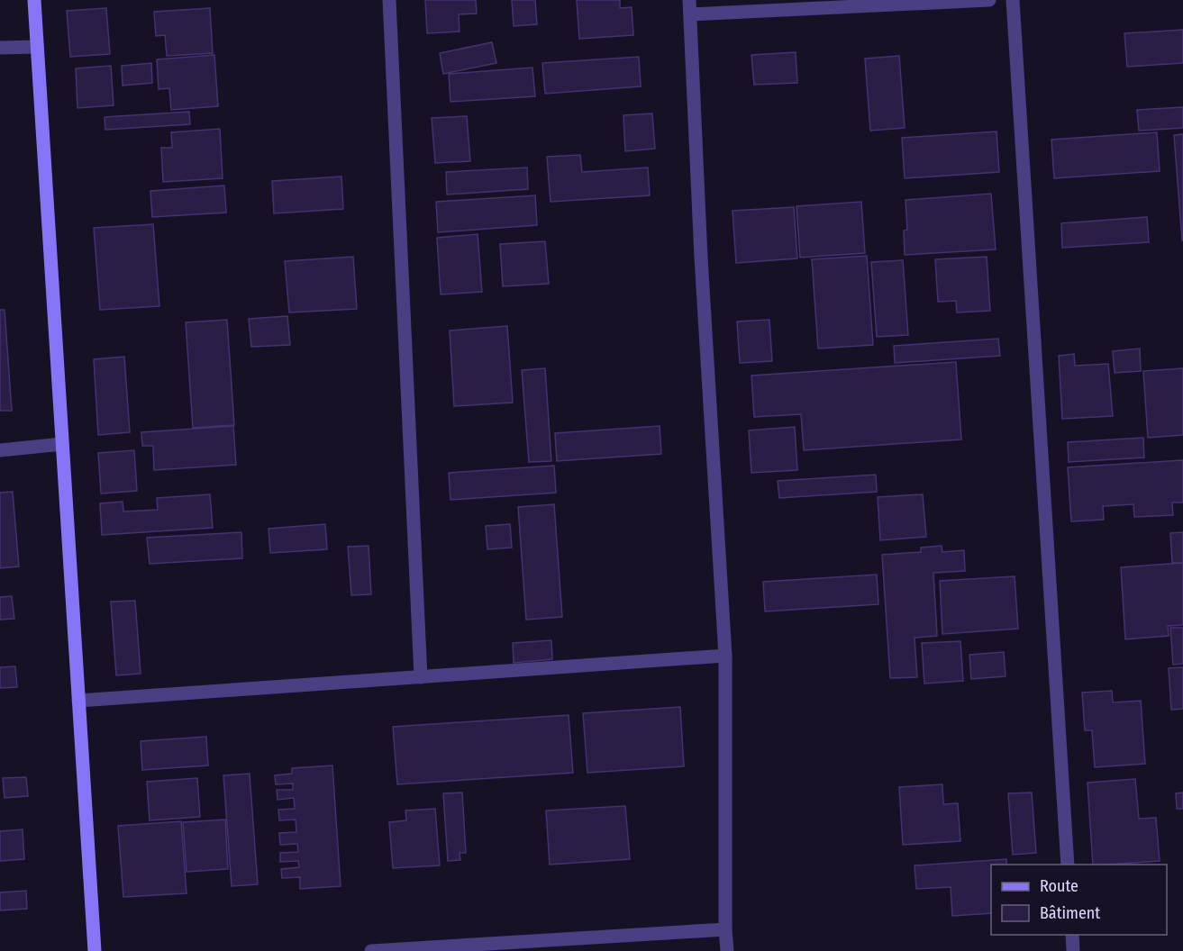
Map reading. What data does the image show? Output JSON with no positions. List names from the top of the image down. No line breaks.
{"legend":["Route","Bâtiment"]}
